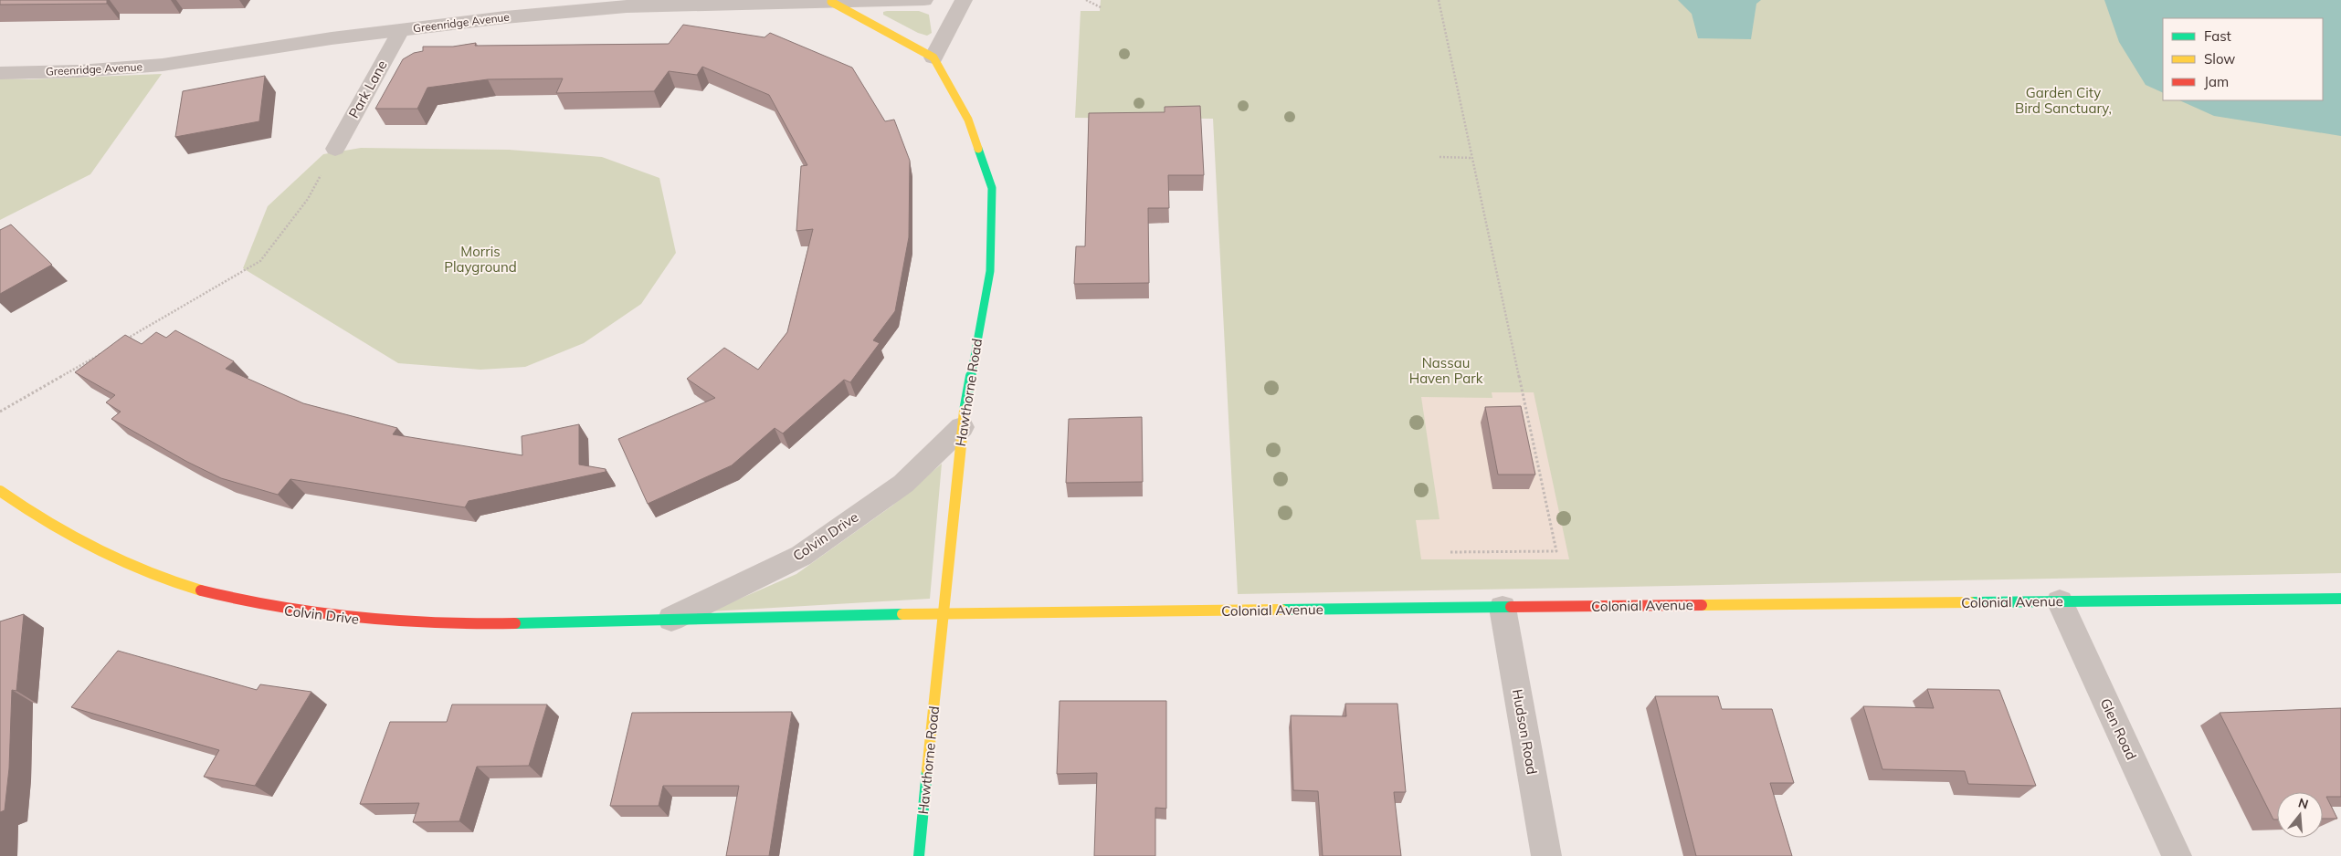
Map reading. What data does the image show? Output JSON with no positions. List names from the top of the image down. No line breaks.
{"streets":{"street":["Greenridge Avenue","Hawthorne Road","Colvin Drive","Colonial Avenue","Glen Road","Hudson Road"],"lane":["Park Lane"]},"crossings":[["Greenridge Avenue","Park Lane"],["Hawthorne Road","Colvin Drive"],["Hawthorne Road","Colonial Avenue"],["Colvin Drive","Colonial Avenue"],["Colonial Avenue","Glen Road"],["Colonial Avenue","Hudson Road"]],"parks":["Garden City Bird Sanctuary,","Morris Playground","Nassau Haven Park"],"legend":["Fast","Slow","Jam"],"north":"top"}
